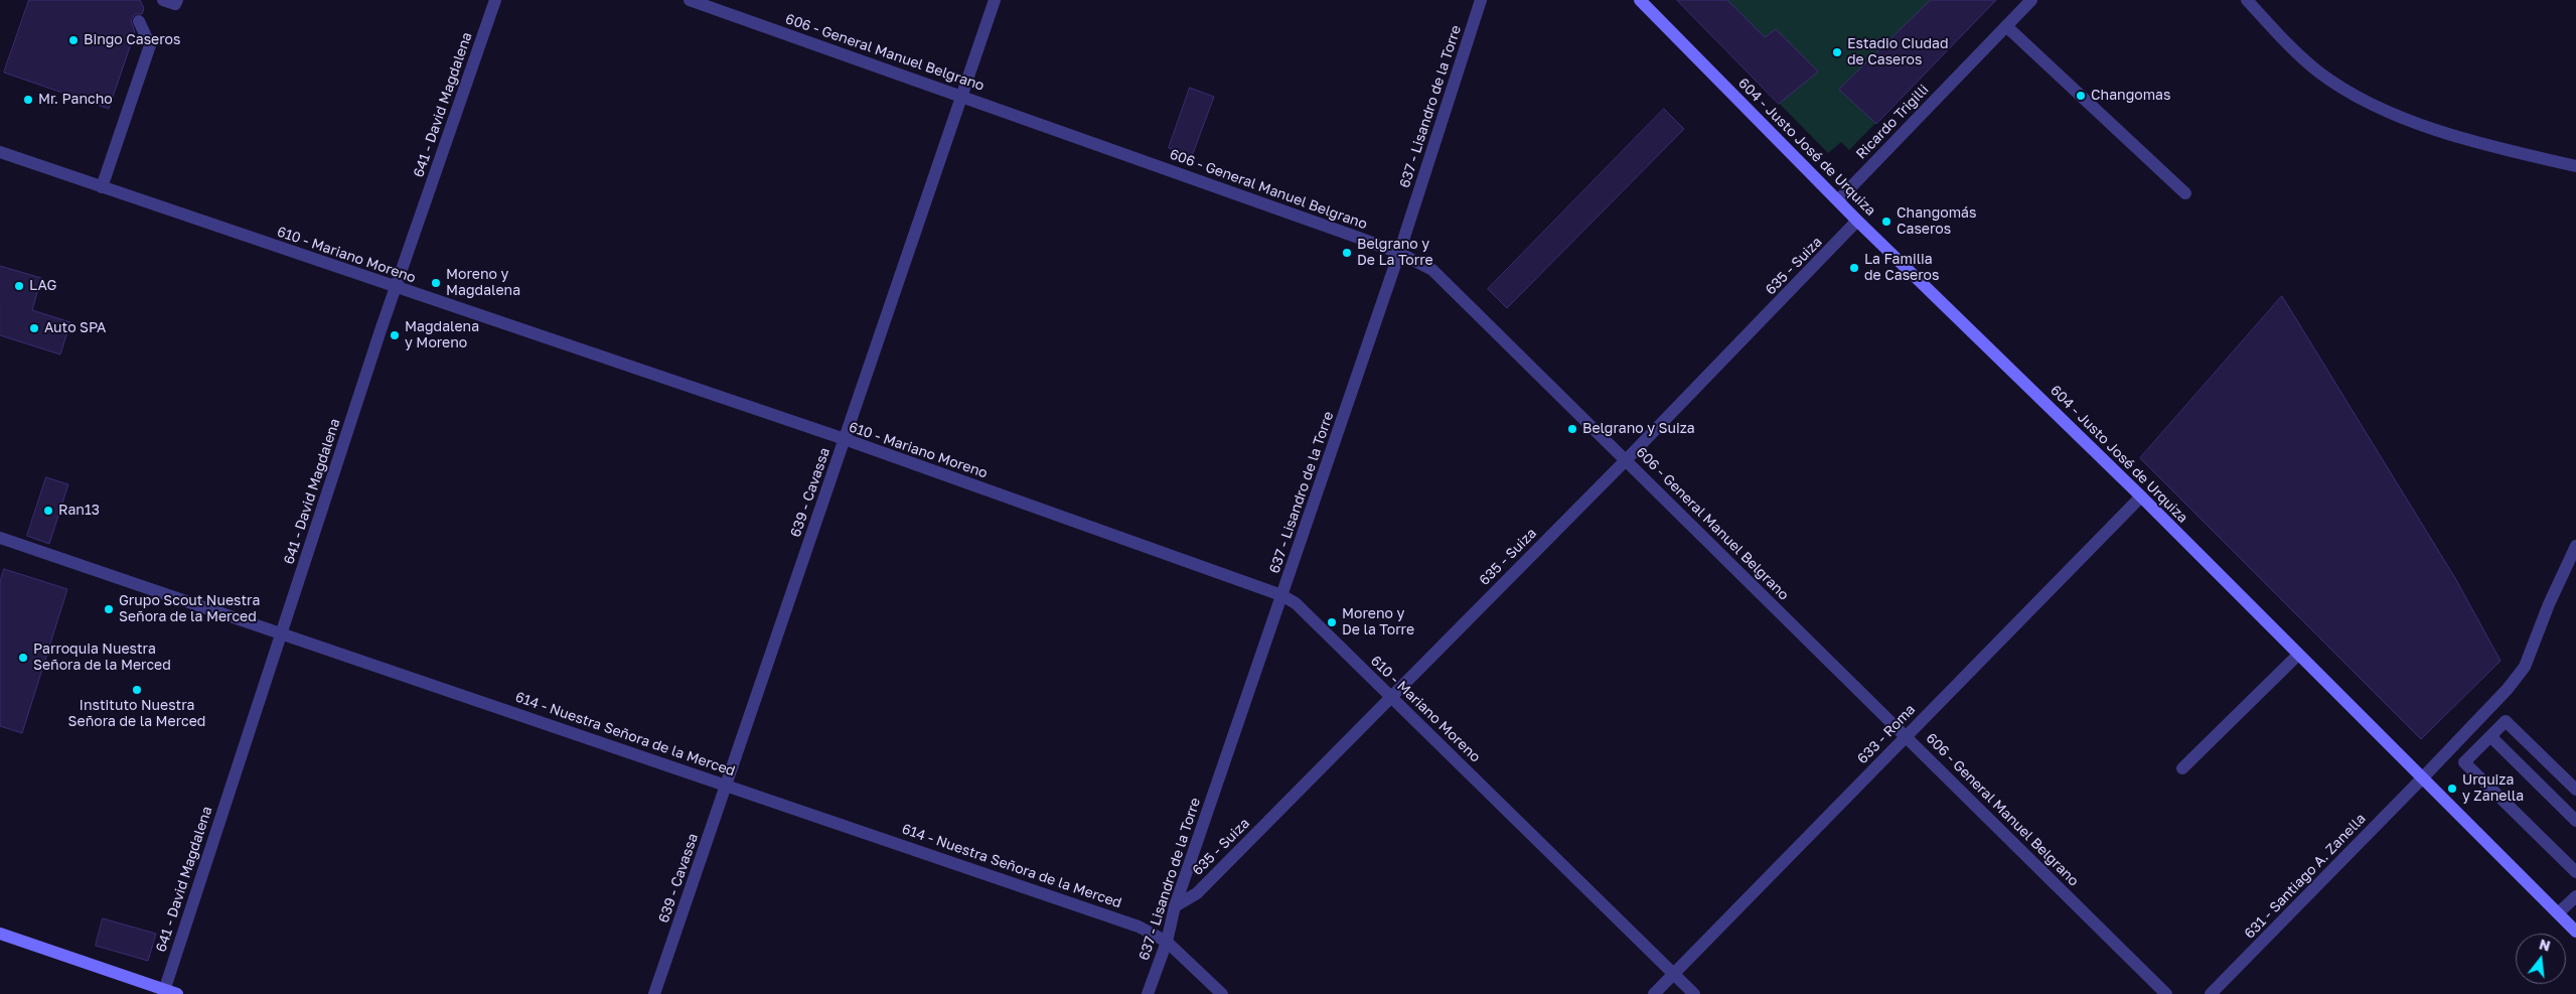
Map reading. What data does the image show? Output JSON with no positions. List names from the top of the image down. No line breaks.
{"streets":{"main road":["604 - Justo José de Urquiza"],"street":["606 - General Manuel Belgrano","641 - David Magdalena","637 - Lisandro de la Torre","Ricardo Trigilli","610 - Mariano Moreno","635 - Suiza","639 - Cavassa","614 - Nuestra Señora de la Merced","633 - Roma","631 - Santiago A. Zanella"]},"crossings":[["606 - General Manuel Belgrano","637 - Lisandro de la Torre"],["606 - General Manuel Belgrano","635 - Suiza"],["606 - General Manuel Belgrano","639 - Cavassa"],["606 - General Manuel Belgrano","633 - Roma"],["641 - David Magdalena","610 - Mariano Moreno"],["641 - David Magdalena","614 - Nuestra Señora de la Merced"],["637 - Lisandro de la Torre","610 - Mariano Moreno"],["637 - Lisandro de la Torre","635 - Suiza"],["637 - Lisandro de la Torre","614 - Nuestra Señora de la Merced"],["Ricardo Trigilli","604 - Justo José de Urquiza"],["604 - Justo José de Urquiza","635 - Suiza"],["604 - Justo José de Urquiza","633 - Roma"],["604 - Justo José de Urquiza","631 - Santiago A. Zanella"],["610 - Mariano Moreno","635 - Suiza"],["610 - Mariano Moreno","639 - Cavassa"],["610 - Mariano Moreno","633 - Roma"],["639 - Cavassa","614 - Nuestra Señora de la Merced"]],"places":["Bingo Caseros","Estadio Ciudad de Caseros","Changomas","Mr. Pancho","Changomás Caseros","Belgrano y De La Torre","La Familia de Caseros","Moreno y Magdalena","LAG","Auto SPA","Magdalena y Moreno","Belgrano y Suiza","Ran13","Grupo Scout Nuestra Señora de la Merced","Moreno y De la Torre","Parroquia Nuestra Señora de la Merced","Instituto Nuestra Señora de la Merced","Urquiza y Zanella"],"north":"top"}
